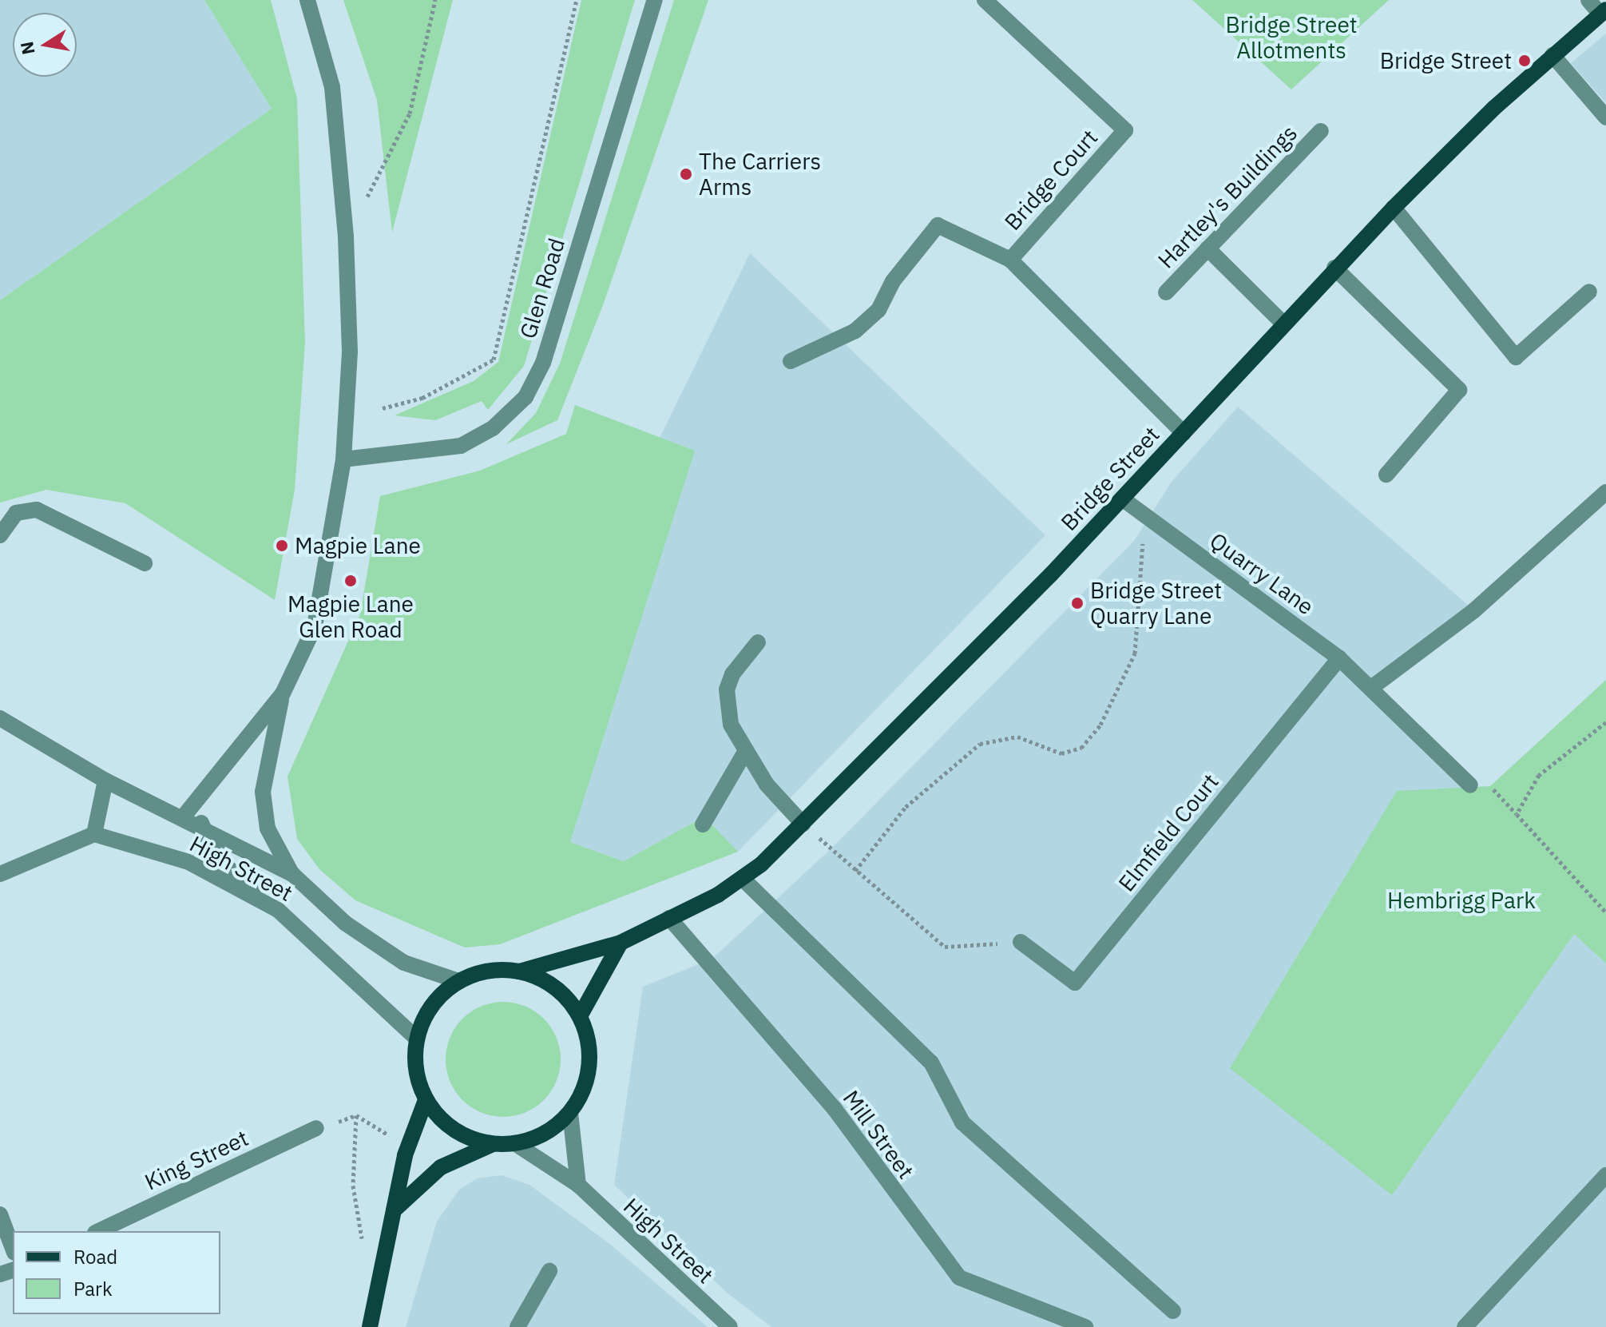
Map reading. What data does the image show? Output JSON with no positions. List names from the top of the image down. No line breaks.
{"streets":{"main road":["Bridge Street"],"street":["Bridge Court","Hartley's Buildings","Glen Road","Quarry Lane","Elmfield Court","High Street","Mill Street","King Street"]},"crossings":[["Bridge Court","Bridge Street"],["Bridge Street","Quarry Lane"],["Bridge Street","High Street"],["Bridge Street","Mill Street"],["Quarry Lane","Elmfield Court"]],"parks":["Bridge Street Allotments","Hembrigg Park"],"places":["Bridge Street","The Carriers Arms","Magpie Lane","Magpie Lane Glen Road","Bridge Street Quarry Lane"],"legend":["Road","Park"],"north":"left"}
